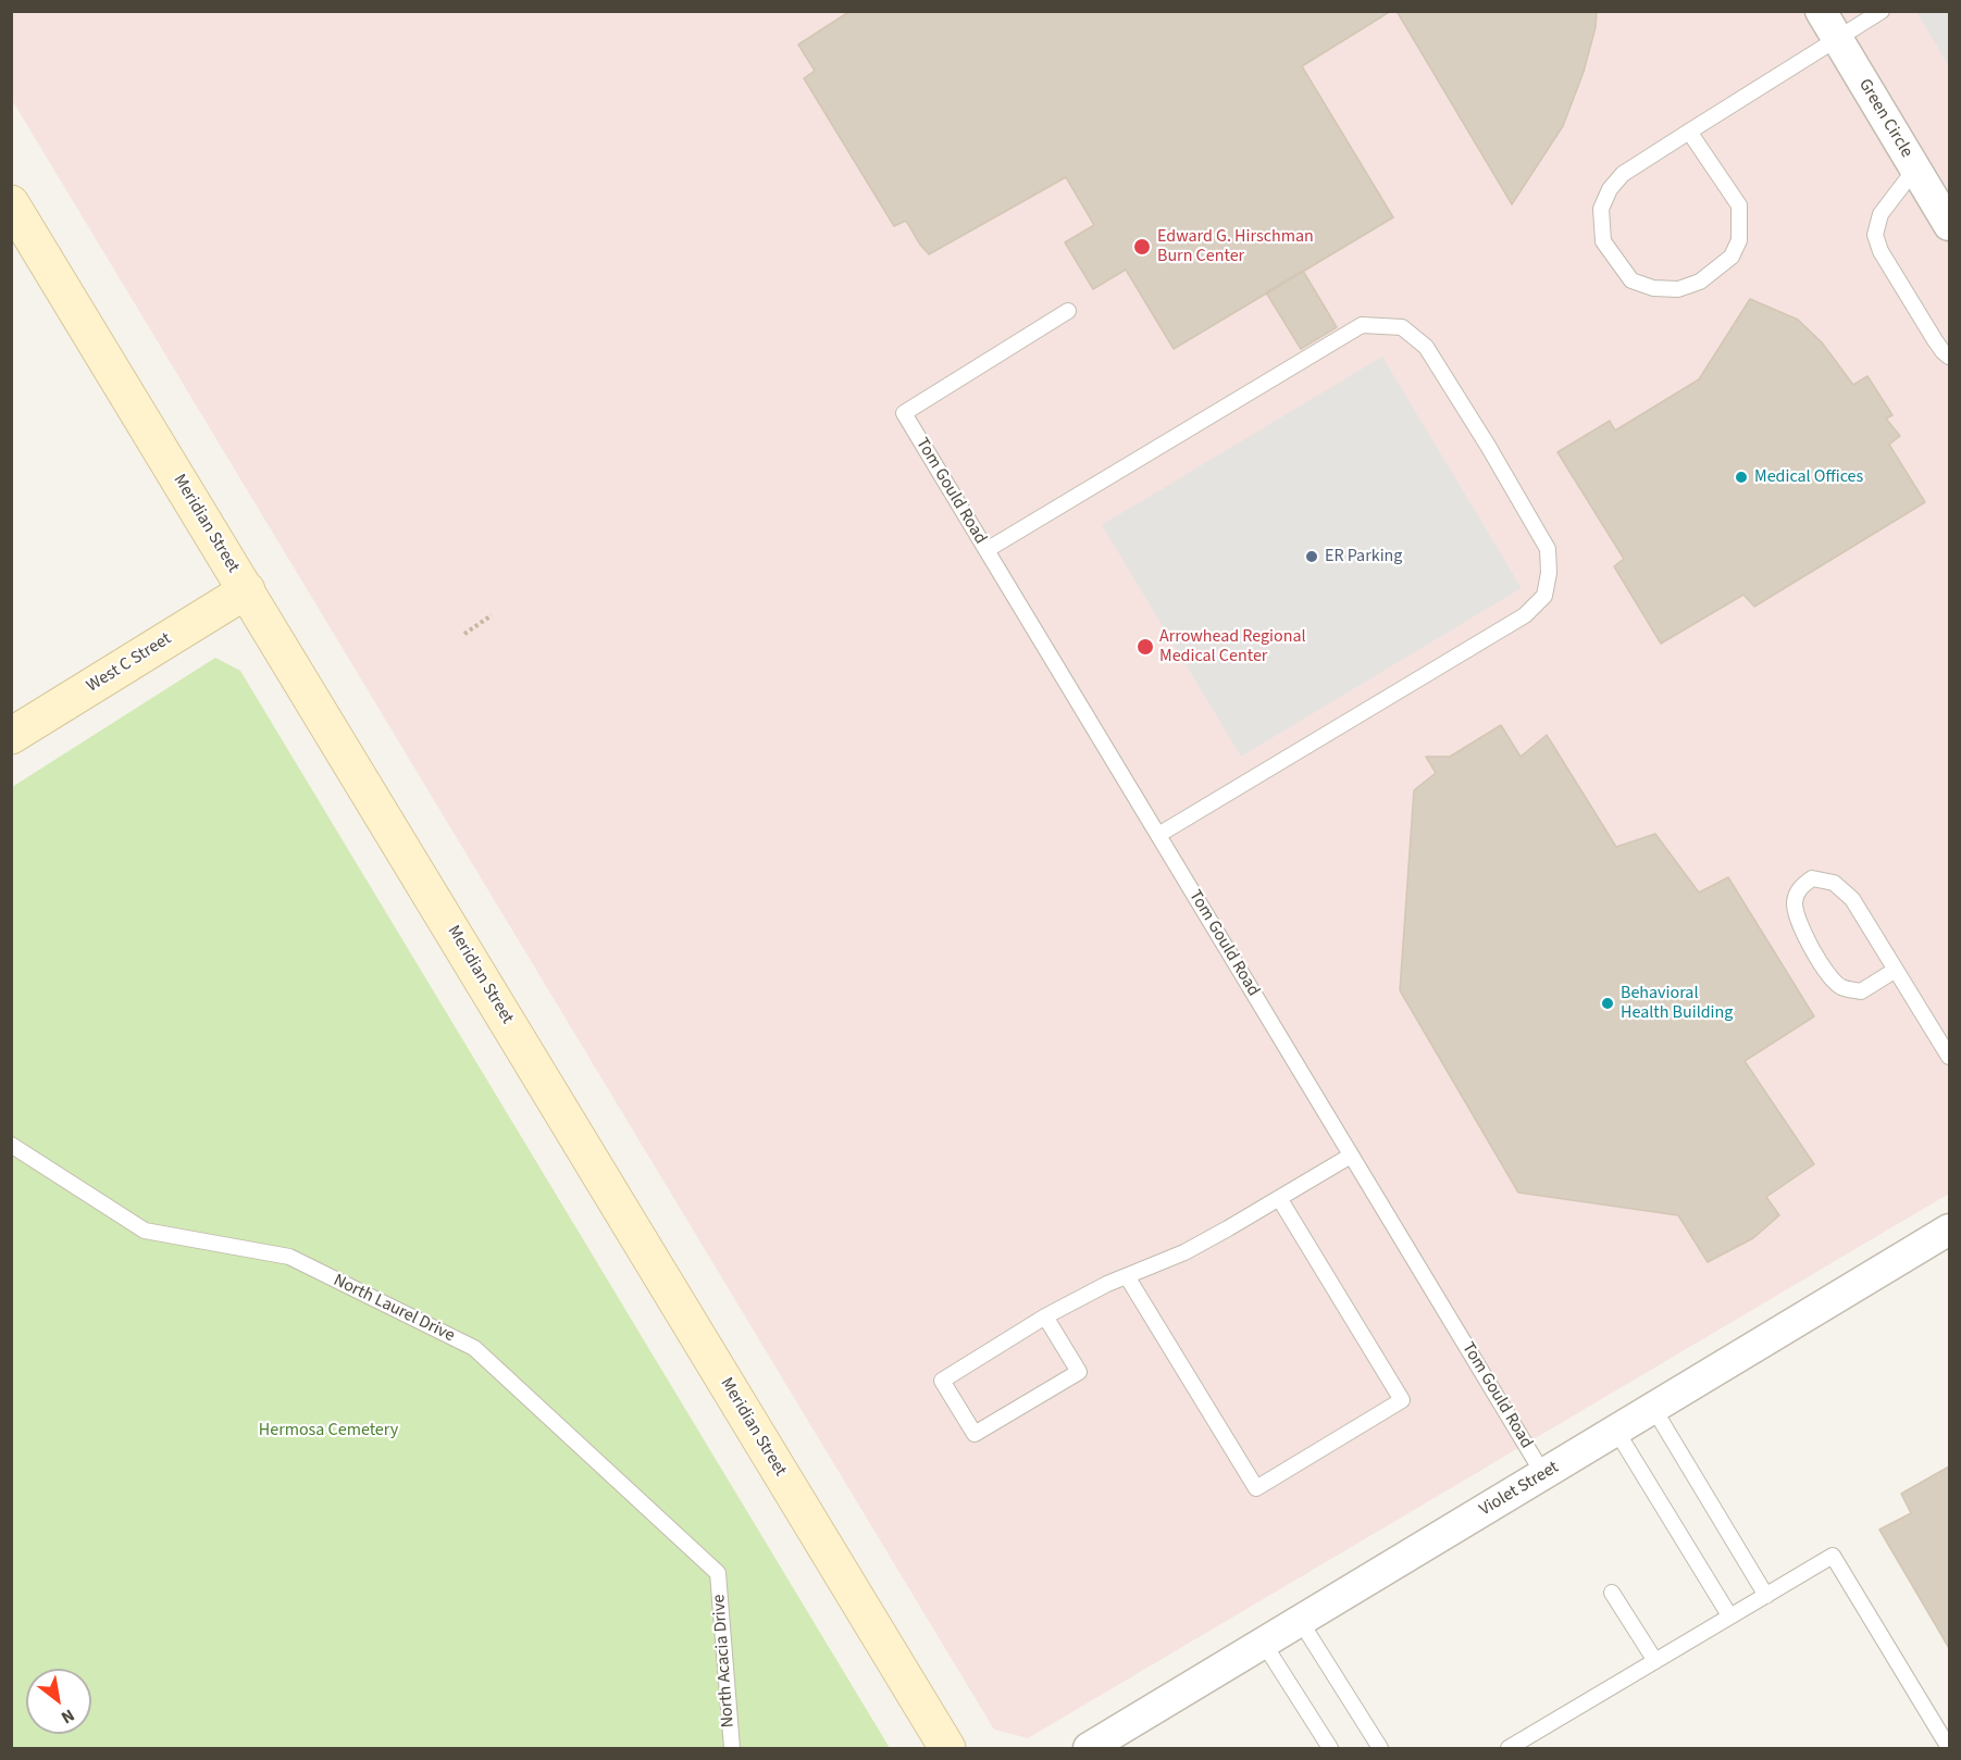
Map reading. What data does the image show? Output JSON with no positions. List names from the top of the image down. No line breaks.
{"streets":{"street":["Green Circle","Meridian Street","West C Street","Violet Street"],"lane":["Tom Gould Road","North Laurel Drive","North Acacia Drive"]},"crossings":[["Tom Gould Road","Violet Street"],["Meridian Street","West C Street"],["North Laurel Drive","North Acacia Drive"]],"parks":["Hermosa Cemetery"],"places":["Edward G. Hirschman Burn Center","Medical Offices","ER Parking","Arrowhead Regional Medical Center","Behavioral Health Building"],"north":"bottom right"}
